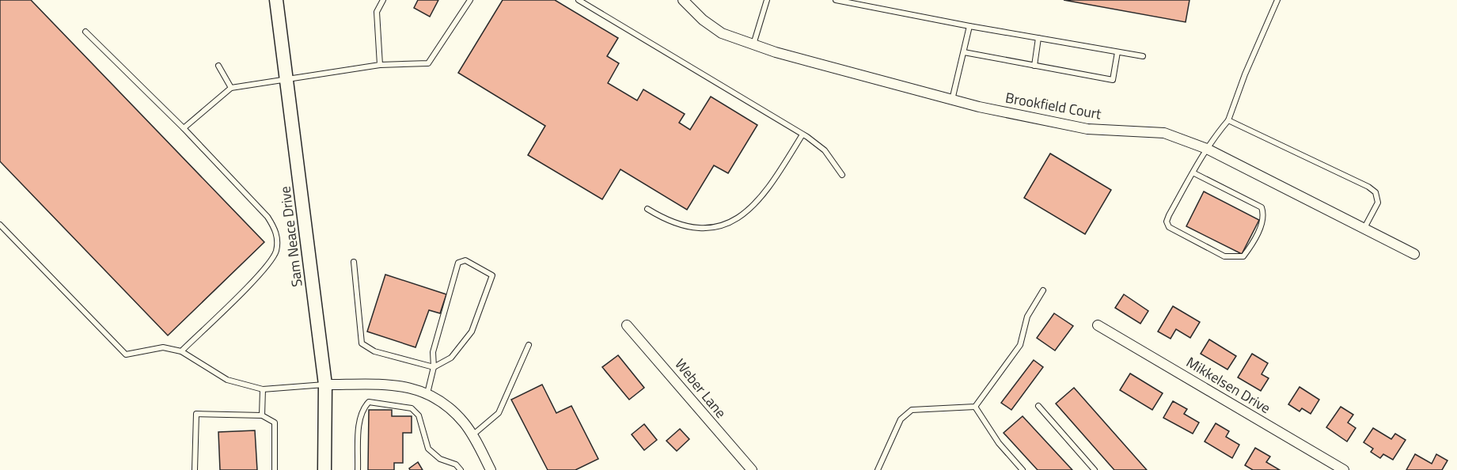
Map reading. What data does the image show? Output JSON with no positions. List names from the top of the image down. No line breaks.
{"streets":{"street":["Brookfield Court","Sam Neace Drive","Mikkelsen Drive","Weber Lane"]}}
